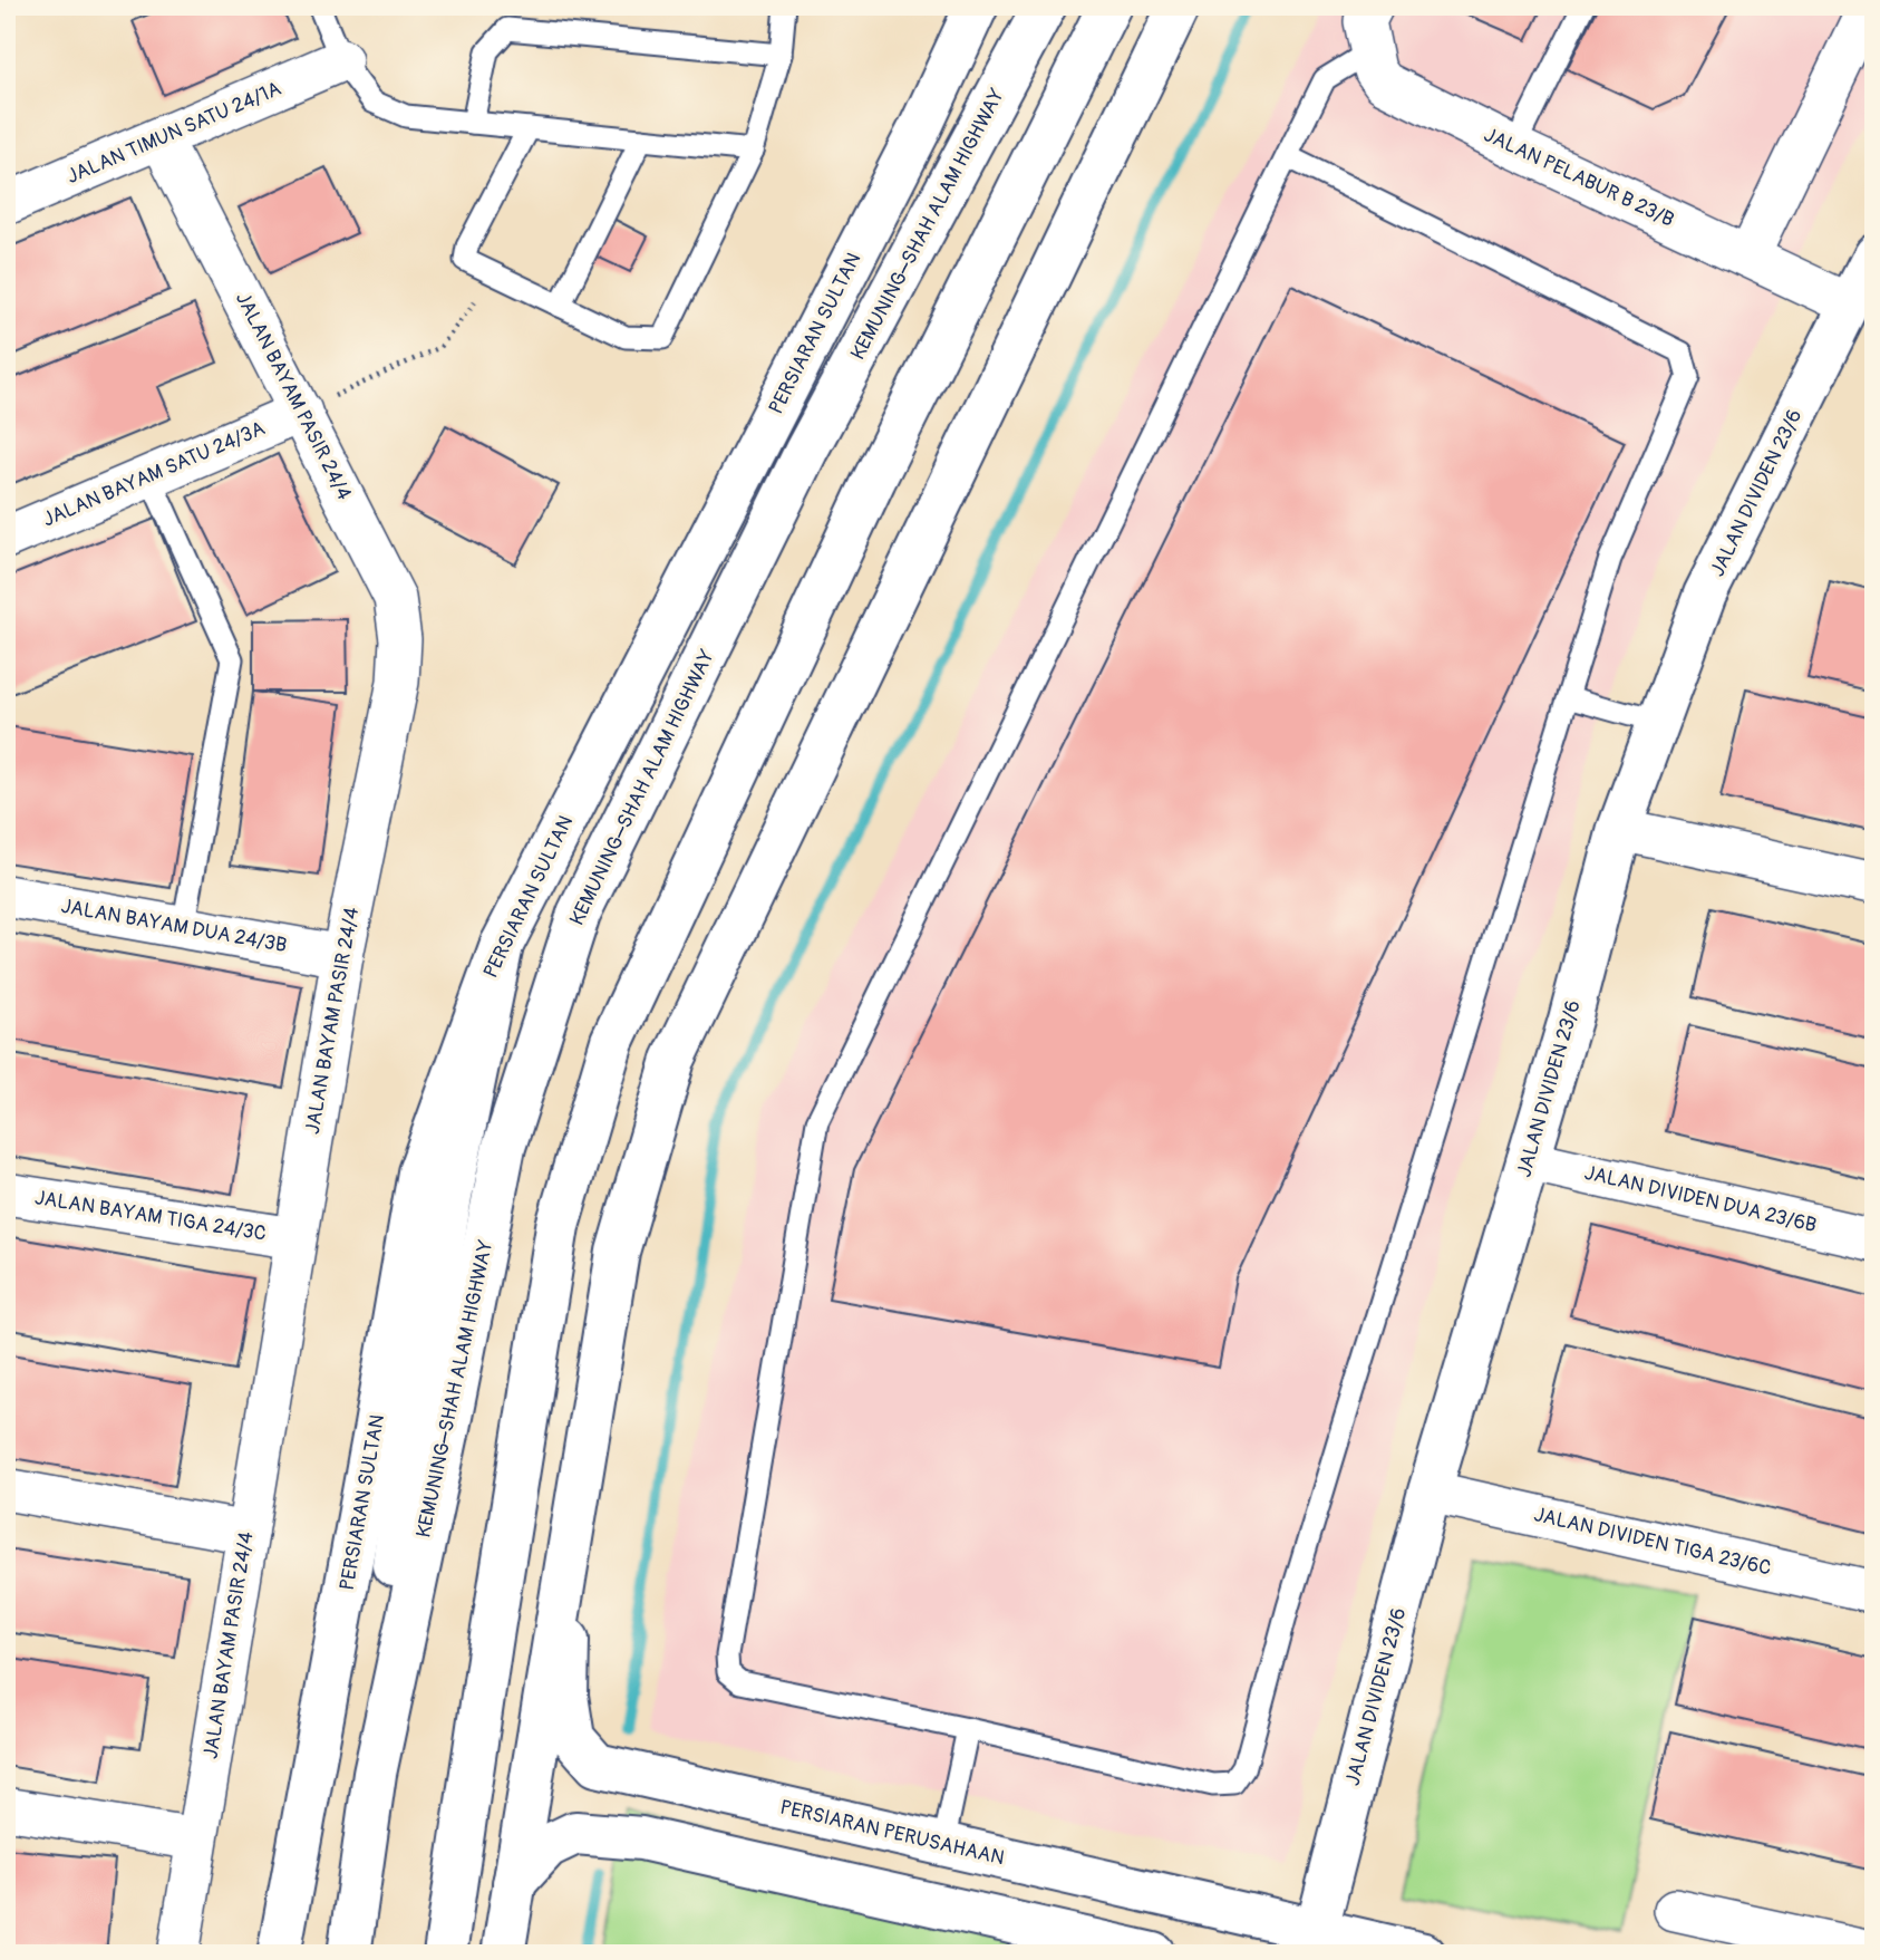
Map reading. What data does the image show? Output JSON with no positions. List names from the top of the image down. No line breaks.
{"streets":{"main road":["KEMUNING–SHAH ALAM HIGHWAY","PERSIARAN SULTAN","JALAN DIVIDEN 23/6","PERSIARAN PERUSAHAAN"],"street":["JALAN TIMUN SATU 24/1A","JALAN PELABUR B 23/B","JALAN BAYAM PASIR 24/4","JALAN BAYAM SATU 24/3A","JALAN BAYAM DUA 24/3B","JALAN DIVIDEN DUA 23/6B","JALAN BAYAM TIGA 24/3C","JALAN DIVIDEN TIGA 23/6C"]},"crossings":[["JALAN TIMUN SATU 24/1A","JALAN BAYAM PASIR 24/4"],["JALAN PELABUR B 23/B","JALAN DIVIDEN 23/6"],["JALAN BAYAM PASIR 24/4","JALAN BAYAM SATU 24/3A"],["JALAN BAYAM PASIR 24/4","JALAN BAYAM DUA 24/3B"],["JALAN BAYAM PASIR 24/4","JALAN BAYAM TIGA 24/3C"],["JALAN DIVIDEN 23/6","JALAN DIVIDEN DUA 23/6B"],["JALAN DIVIDEN 23/6","JALAN DIVIDEN TIGA 23/6C"],["JALAN DIVIDEN 23/6","PERSIARAN PERUSAHAAN"]]}
